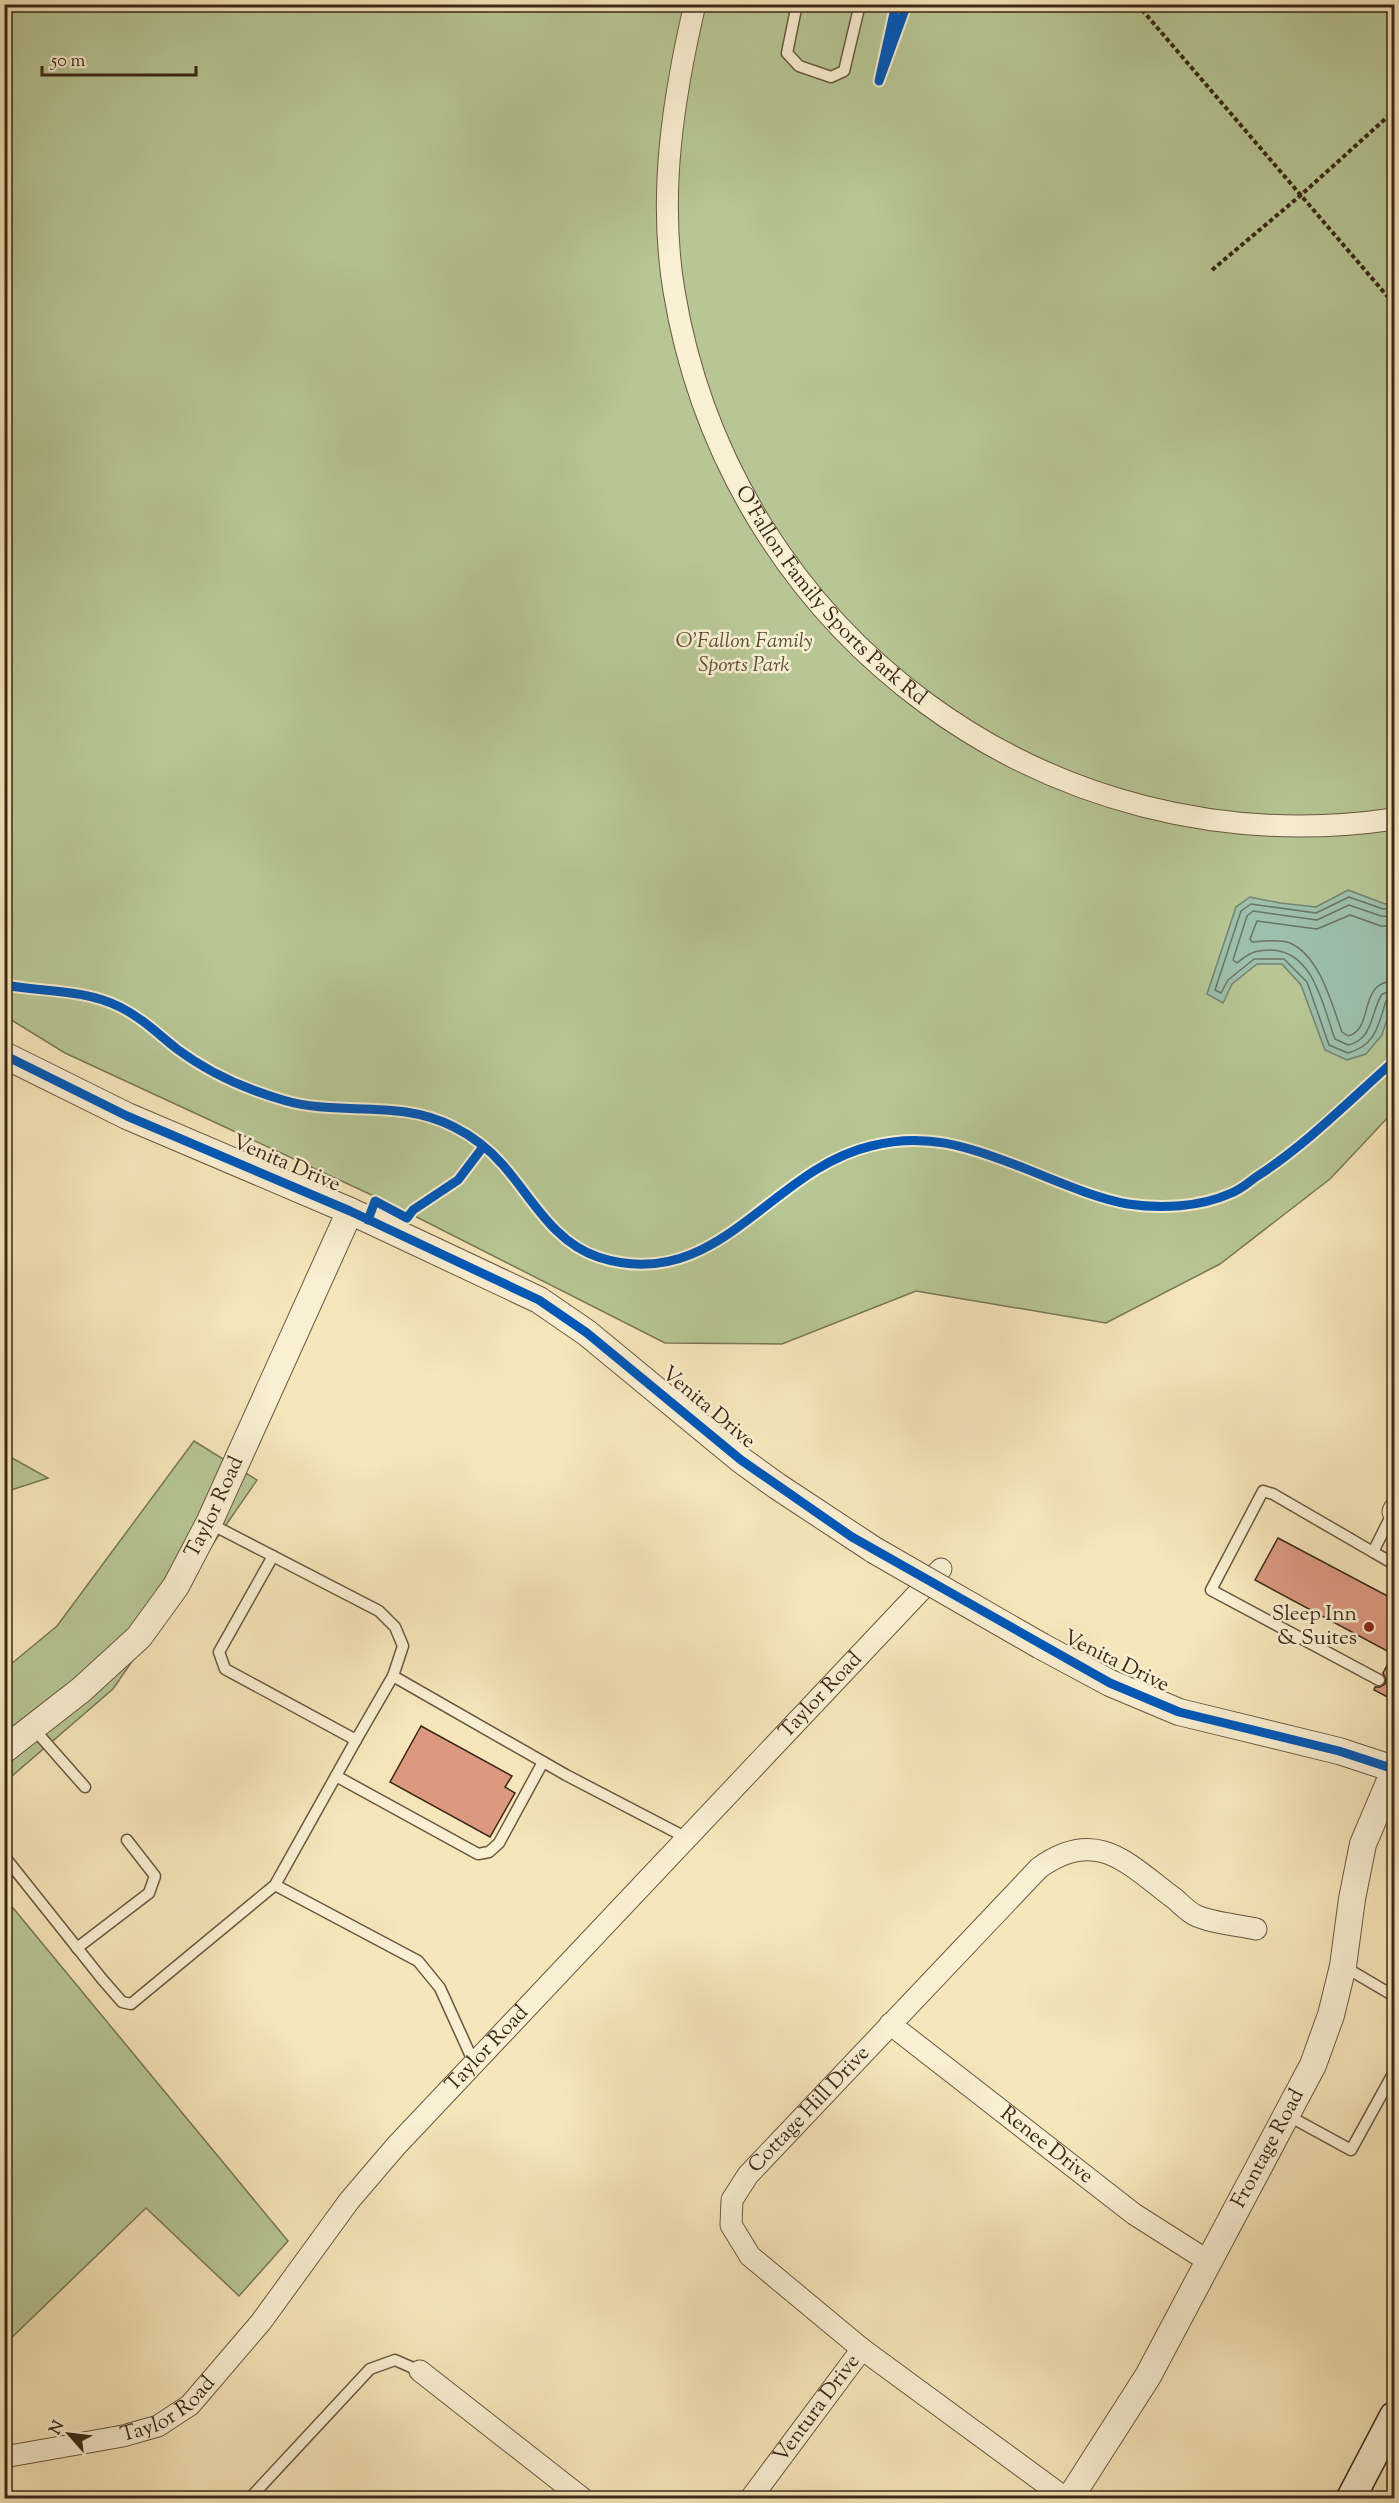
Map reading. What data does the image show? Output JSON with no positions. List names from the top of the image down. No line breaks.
{"streets":{"street":["O'Fallon Family Sports Park Rd","Venita Drive","Taylor Road","Cottage Hill Drive","Renee Drive","Frontage Road","Ventura Drive"]},"crossings":[["Venita Drive","Taylor Road"],["Venita Drive","Frontage Road"],["Cottage Hill Drive","Renee Drive"],["Cottage Hill Drive","Ventura Drive"],["Renee Drive","Frontage Road"]],"parks":["O'Fallon Family Sports Park"],"places":["Sleep Inn & Suites"],"scale_bar":"50 m","north":"top left"}
